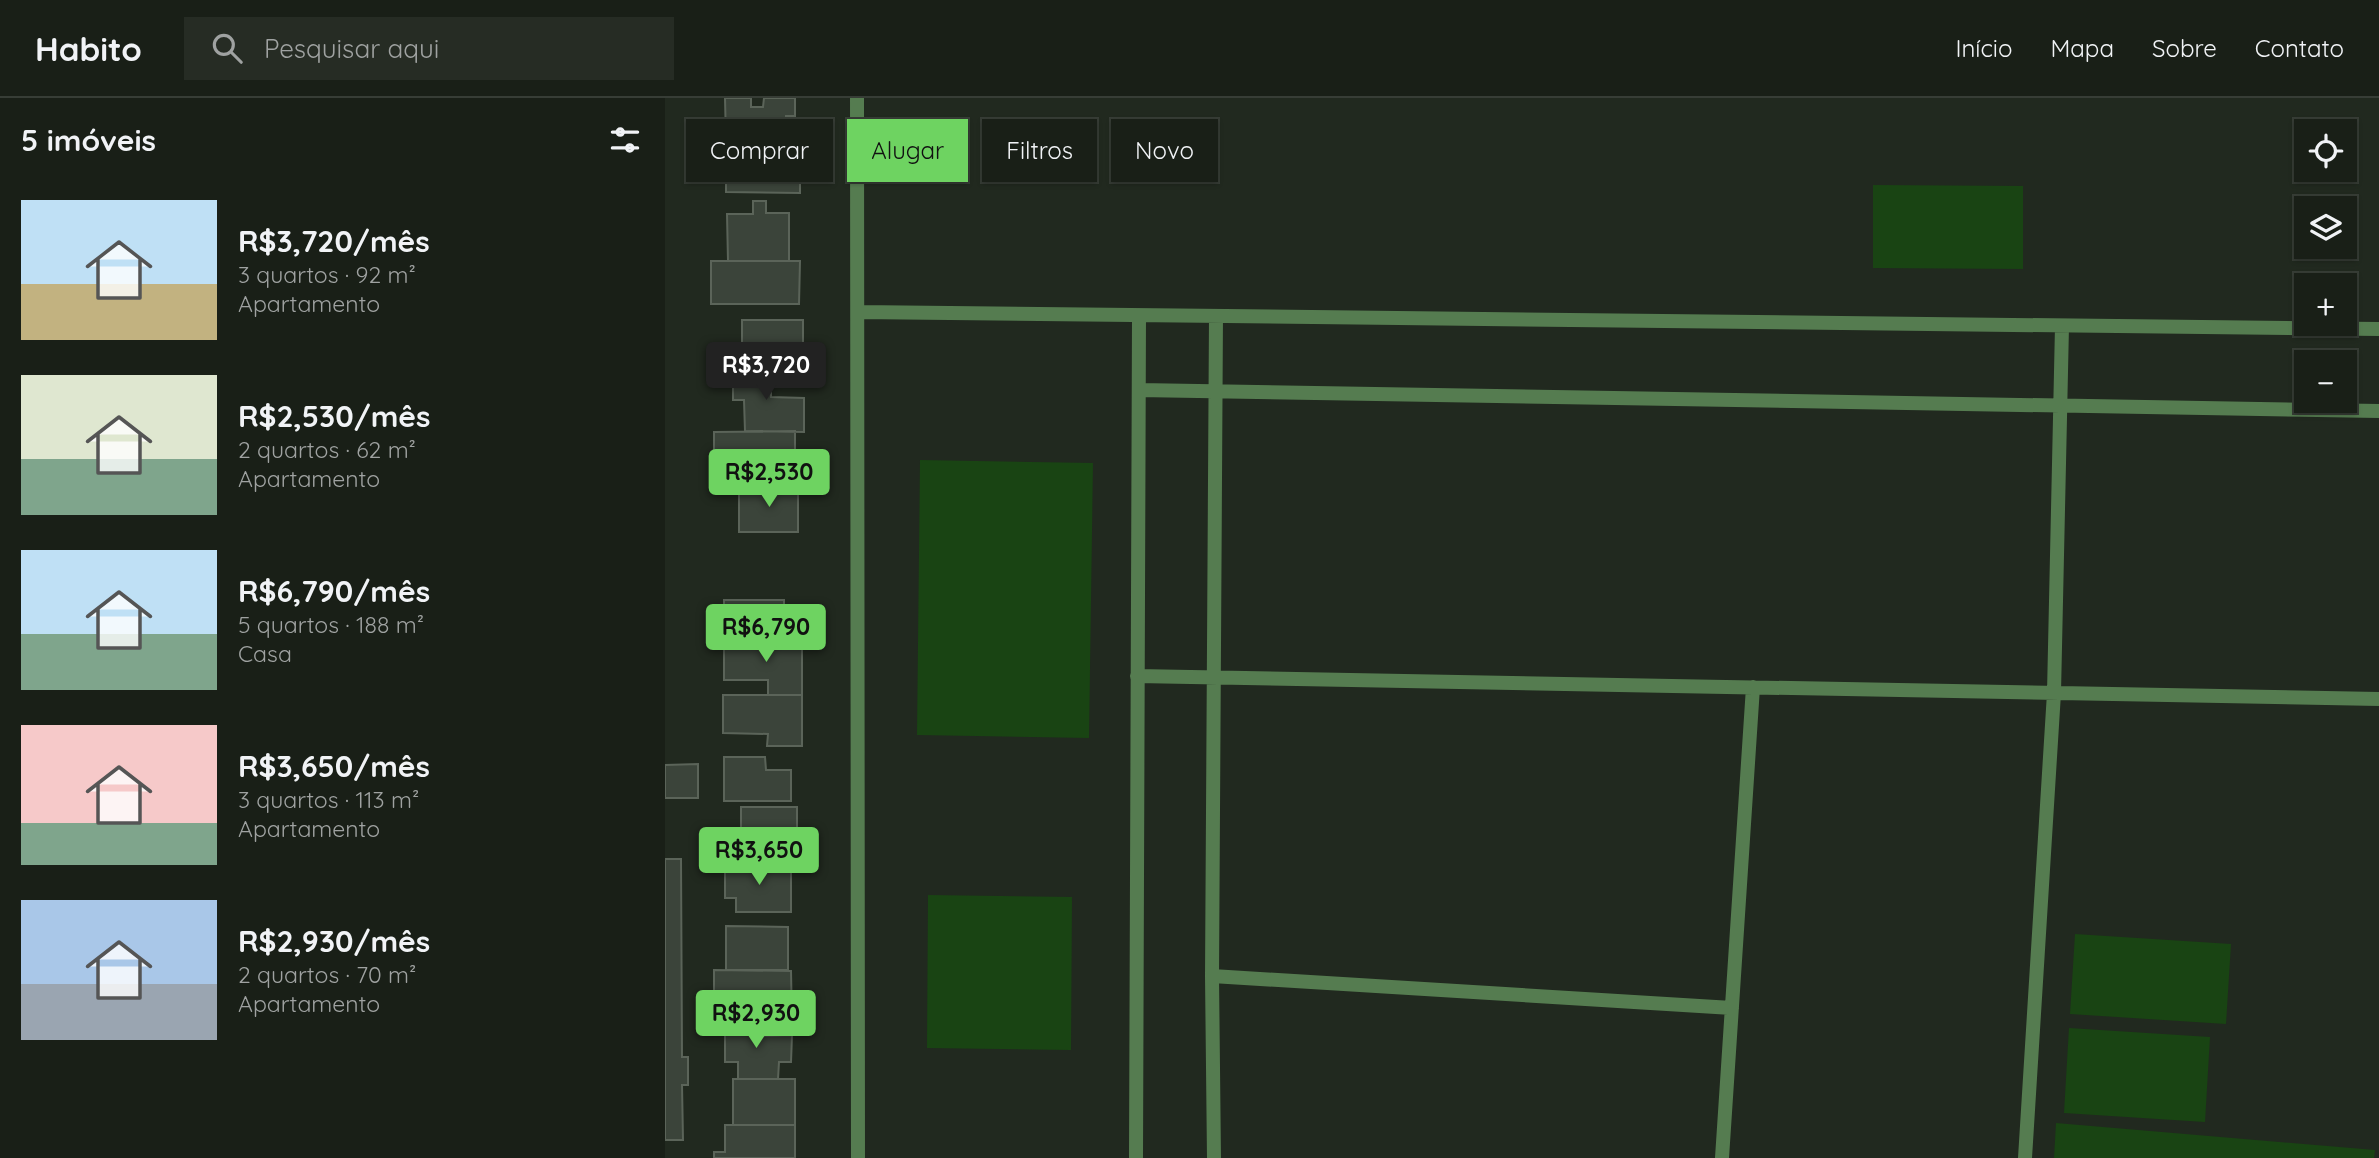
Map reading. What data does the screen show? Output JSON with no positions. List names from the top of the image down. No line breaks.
{"page":{"header":"Habito","search":"Pesquisar aqui","nav":["Início","Mapa","Sobre","Contato"],"heading":"5 imóveis","map_buttons":["+","−"],"chip":["Comprar","Alugar","Filtros","Novo"],"list":[{"name":"R$3,720/mês","note":"3 quartos · 92 m² · Apartamento"},{"name":"R$2,530/mês","note":"2 quartos · 62 m² · Apartamento"},{"name":"R$6,790/mês","note":"5 quartos · 188 m² · Casa"},{"name":"R$3,650/mês","note":"3 quartos · 113 m² · Apartamento"},{"name":"R$2,930/mês","note":"2 quartos · 70 m² · Apartamento"}],"price":["R$3,720","R$2,530","R$6,790","R$3,650","R$2,930"]}}
